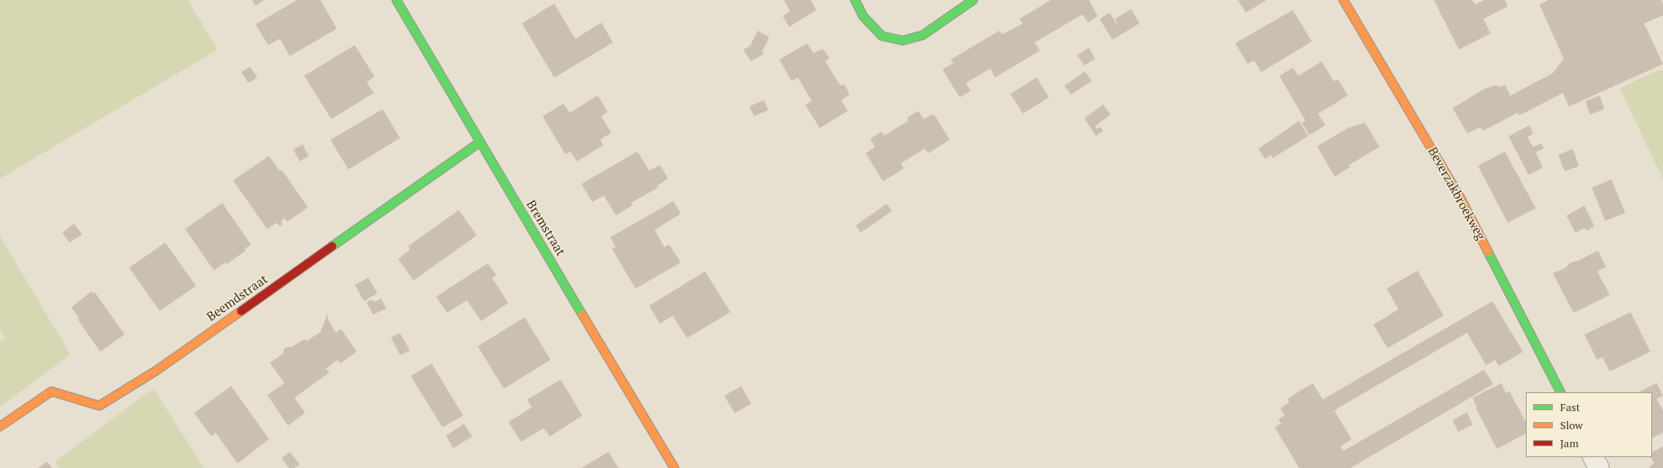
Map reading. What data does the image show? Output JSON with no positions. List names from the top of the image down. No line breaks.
{"streets":{"street":["Beverzakbroekweg","Bremstraat","Beemdstraat"]},"crossings":[["Bremstraat","Beemdstraat"]],"legend":["Fast","Slow","Jam"]}
